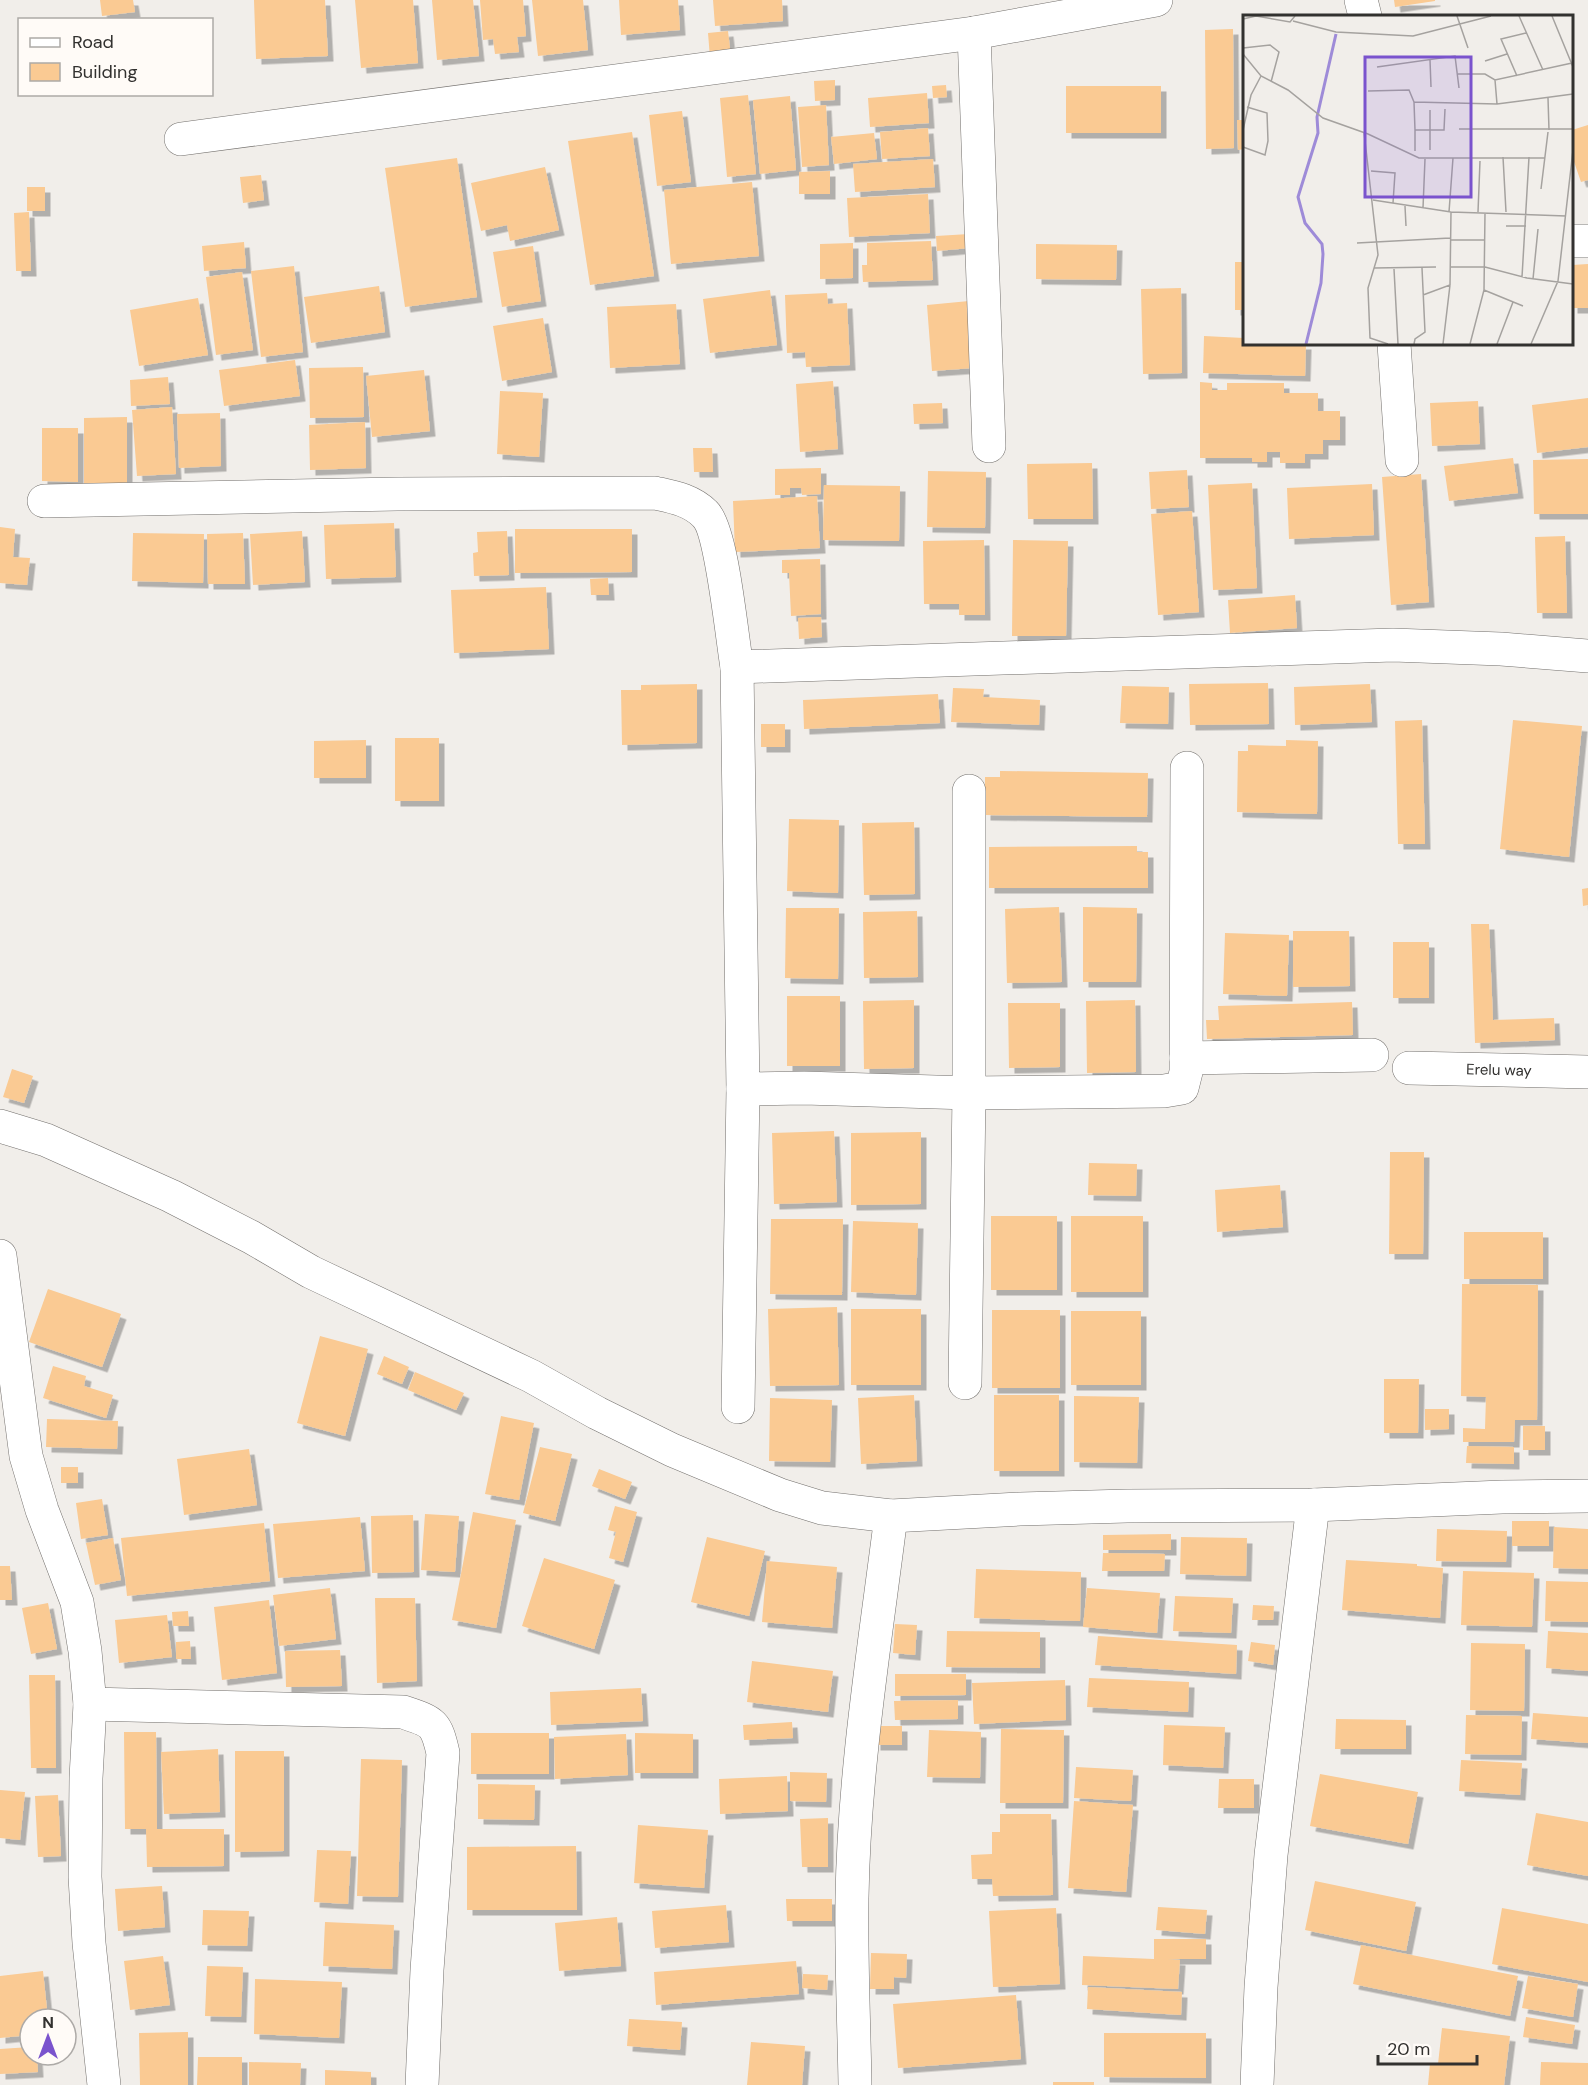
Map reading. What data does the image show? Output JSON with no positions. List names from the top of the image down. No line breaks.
{"streets":{"street":["Erelu way"]},"legend":["Road","Building"],"scale_bar":"20 m","north":"top"}
